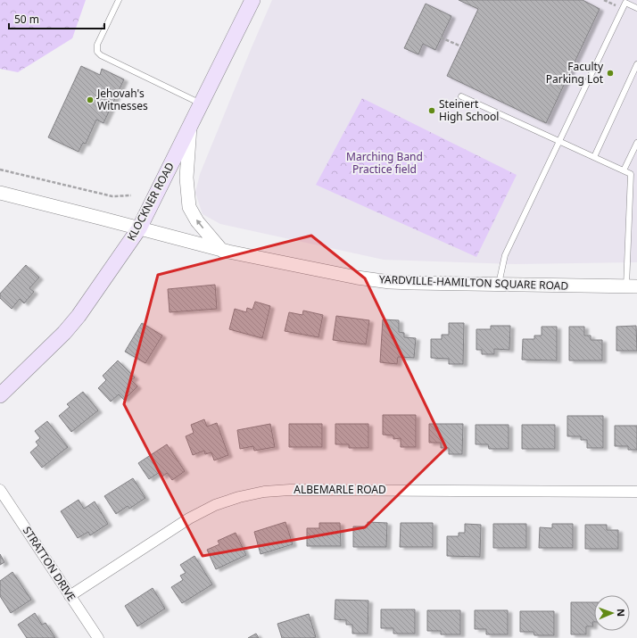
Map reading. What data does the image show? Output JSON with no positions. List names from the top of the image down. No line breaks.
{"streets":{"main road":["KLOCKNER ROAD"],"street":["YARDVILLE-HAMILTON SQUARE ROAD","ALBEMARLE ROAD","STRATTON DRIVE"]},"crossings":[["KLOCKNER ROAD","YARDVILLE-HAMILTON SQUARE ROAD"],["ALBEMARLE ROAD","STRATTON DRIVE"]],"parks":["Marching Band Practice field"],"places":["Faculty Parking Lot","Jehovah's Witnesses","Steinert High School"],"scale_bar":"50 m","north":"right"}
